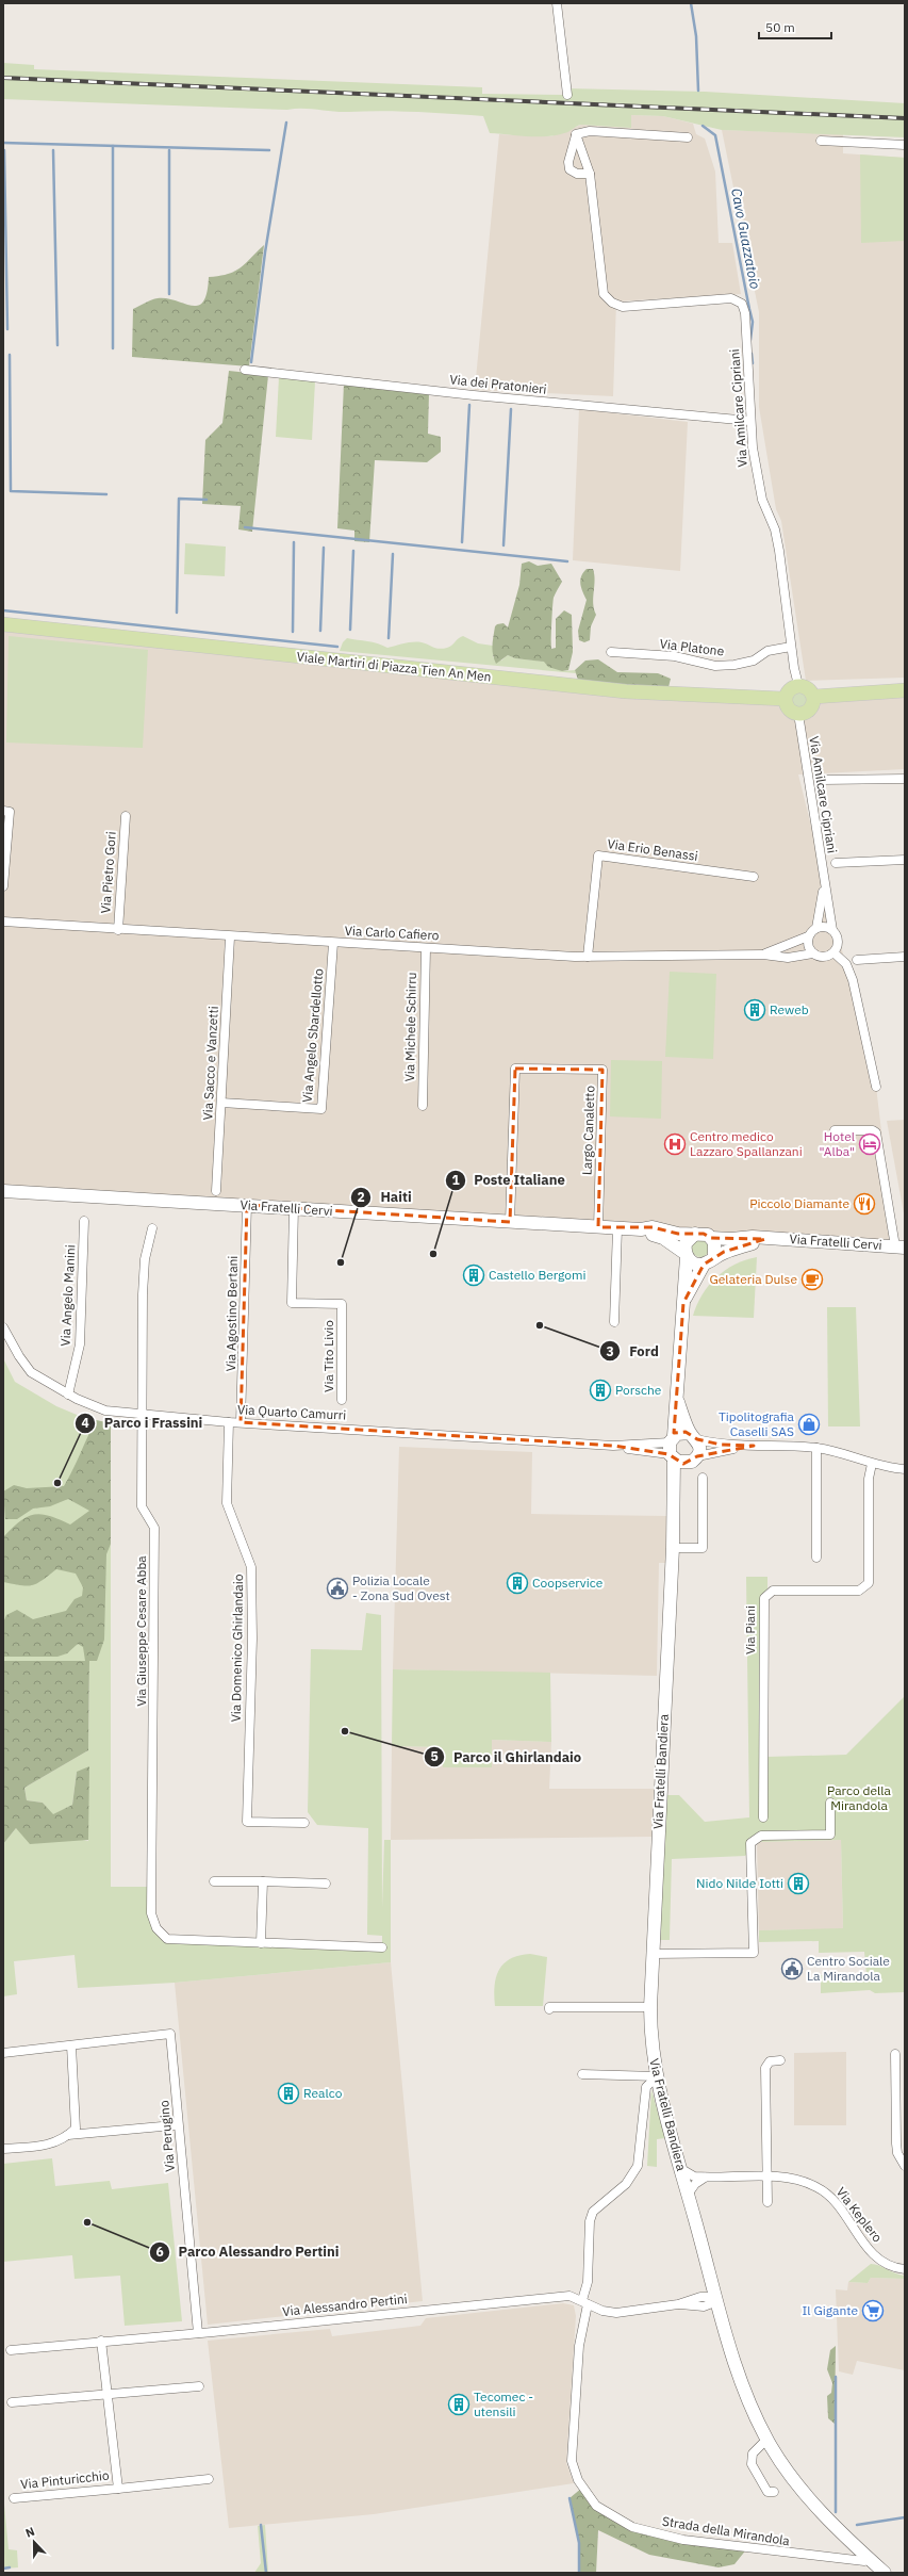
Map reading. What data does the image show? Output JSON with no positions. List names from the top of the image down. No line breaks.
{"streets":{"main road":["Viale Martiri di Piazza Tien An Men"],"street":["Via dei Pratonieri","Via Amilcare Cipriani","Via Platone","Via Erio Benassi","Via Pietro Gori","Via Carlo Cafiero","Via Michele Schirru","Via Angelo Sbardellotto","Via Sacco e Vanzetti","Largo Canaletto","Via Fratelli Cervi","Via Angelo Manini","Via Agostino Bertani","Via Tito Livio","Via Quarto Camurri","Via Piani","Via Giuseppe Cesare Abba","Via Domenico Ghirlandaio","Via Fratelli Bandiera","Via Perugino","Via Keplero","Via Alessandro Pertini","Via Pinturicchio","Strada della Mirandola"]},"crossings":[["Via dei Pratonieri","Via Amilcare Cipriani"],["Via Amilcare Cipriani","Via Platone"],["Via Amilcare Cipriani","Viale Martiri di Piazza Tien An Men"],["Via Amilcare Cipriani","Via Carlo Cafiero"],["Via Erio Benassi","Via Carlo Cafiero"],["Via Pietro Gori","Via Carlo Cafiero"],["Via Carlo Cafiero","Via Michele Schirru"],["Via Carlo Cafiero","Via Angelo Sbardellotto"],["Via Carlo Cafiero","Via Sacco e Vanzetti"],["Via Angelo Sbardellotto","Via Sacco e Vanzetti"],["Largo Canaletto","Via Fratelli Cervi"],["Via Fratelli Cervi","Via Agostino Bertani"],["Via Fratelli Cervi","Via Tito Livio"],["Via Fratelli Cervi","Via Fratelli Bandiera"],["Via Angelo Manini","Via Quarto Camurri"],["Via Agostino Bertani","Via Quarto Camurri"],["Via Quarto Camurri","Via Giuseppe Cesare Abba"],["Via Quarto Camurri","Via Domenico Ghirlandaio"],["Via Quarto Camurri","Via Fratelli Bandiera"],["Via Fratelli Bandiera","Via Keplero"],["Via Fratelli Bandiera","Via Alessandro Pertini"],["Via Fratelli Bandiera","Strada della Mirandola"],["Via Perugino","Via Alessandro Pertini"],["Via Alessandro Pertini","Via Pinturicchio"],["Via Alessandro Pertini","Strada della Mirandola"]],"water":["Cavo Guazzatoio"],"parks":["Parco della Mirandola"],"places":{"building":["Reweb","Castello Bergomi","Porsche","Coopservice","Nido Nilde Iotti","Realco","Tecomec - utensili"],"hospital":["Centro medico Lazzaro Spallanzani"],"hotel":["Hotel \"Alba\""],"restaurant":["Piccolo Diamante"],"other":["Poste Italiane","Haiti","Ford","Parco i Frassini","Parco il Ghirlandaio","Parco Alessandro Pertini"],"cafe":["Gelateria Dulse"],"shop":["Tipolitografia Caselli SAS"],"public building":["Polizia Locale - Zona Sud Ovest","Centro Sociale La Mirandola"],"supermarket":["Il Gigante"]},"scale_bar":"50 m","north":"top"}
